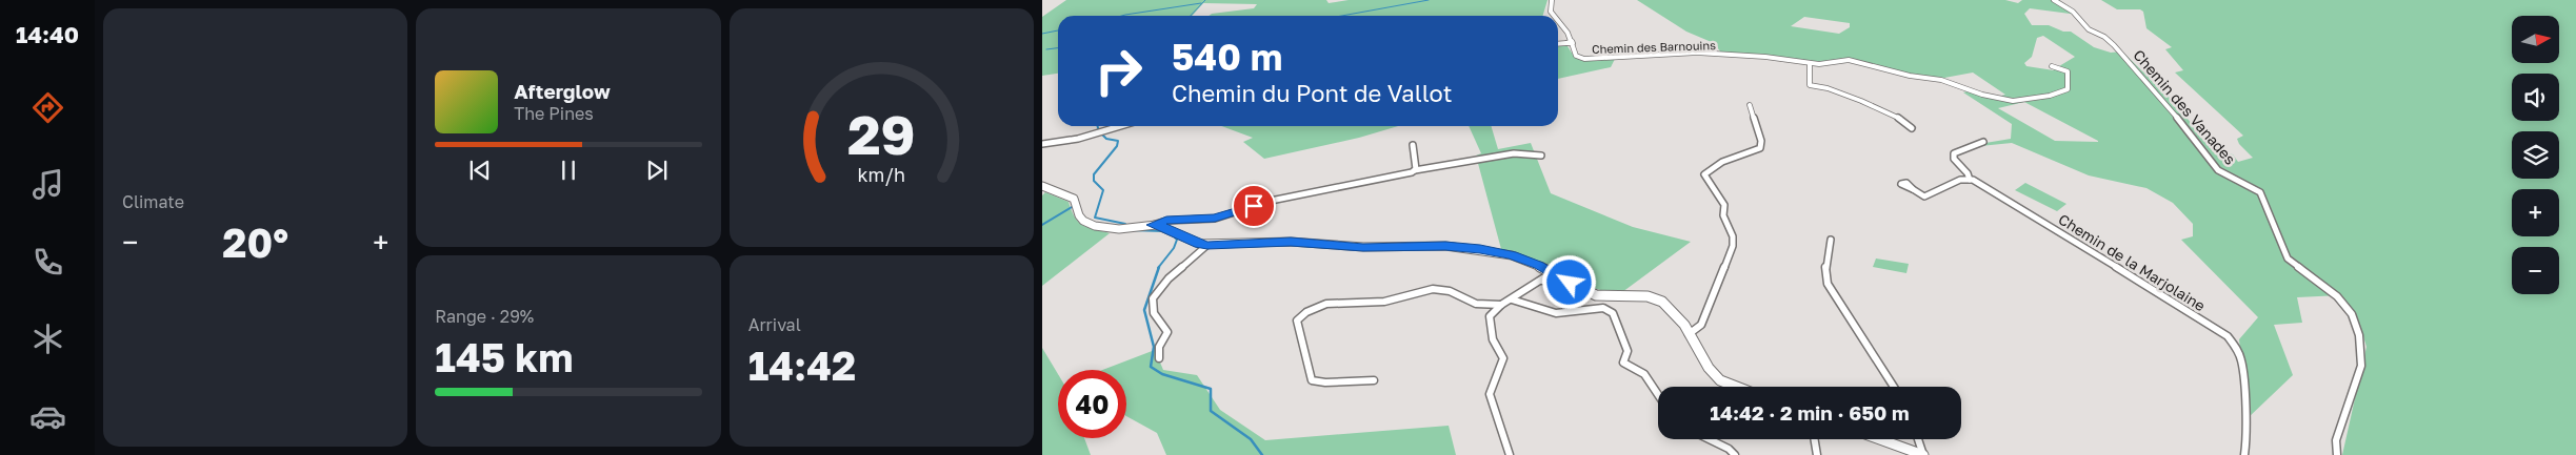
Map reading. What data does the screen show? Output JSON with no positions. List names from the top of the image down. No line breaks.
{"streets":{"street":["Chemin des Barnouins","Chemin des Vanades","Chemin de la Marjolaine"]},"north":"right","page":{"tabs":"14:40","tile":["Climate",["Range · 29%","145 km"],["Arrival","14:42"]],"map_buttons":["+","−"],"turn":["540 m","Chemin du Pont de Vallot"],"song":["Afterglow","The Pines"],"heat":["−","20°","+"],"limit":"40","trip":"14:42 · 2 min · 650 m","gauge":["29","km/h"]}}
